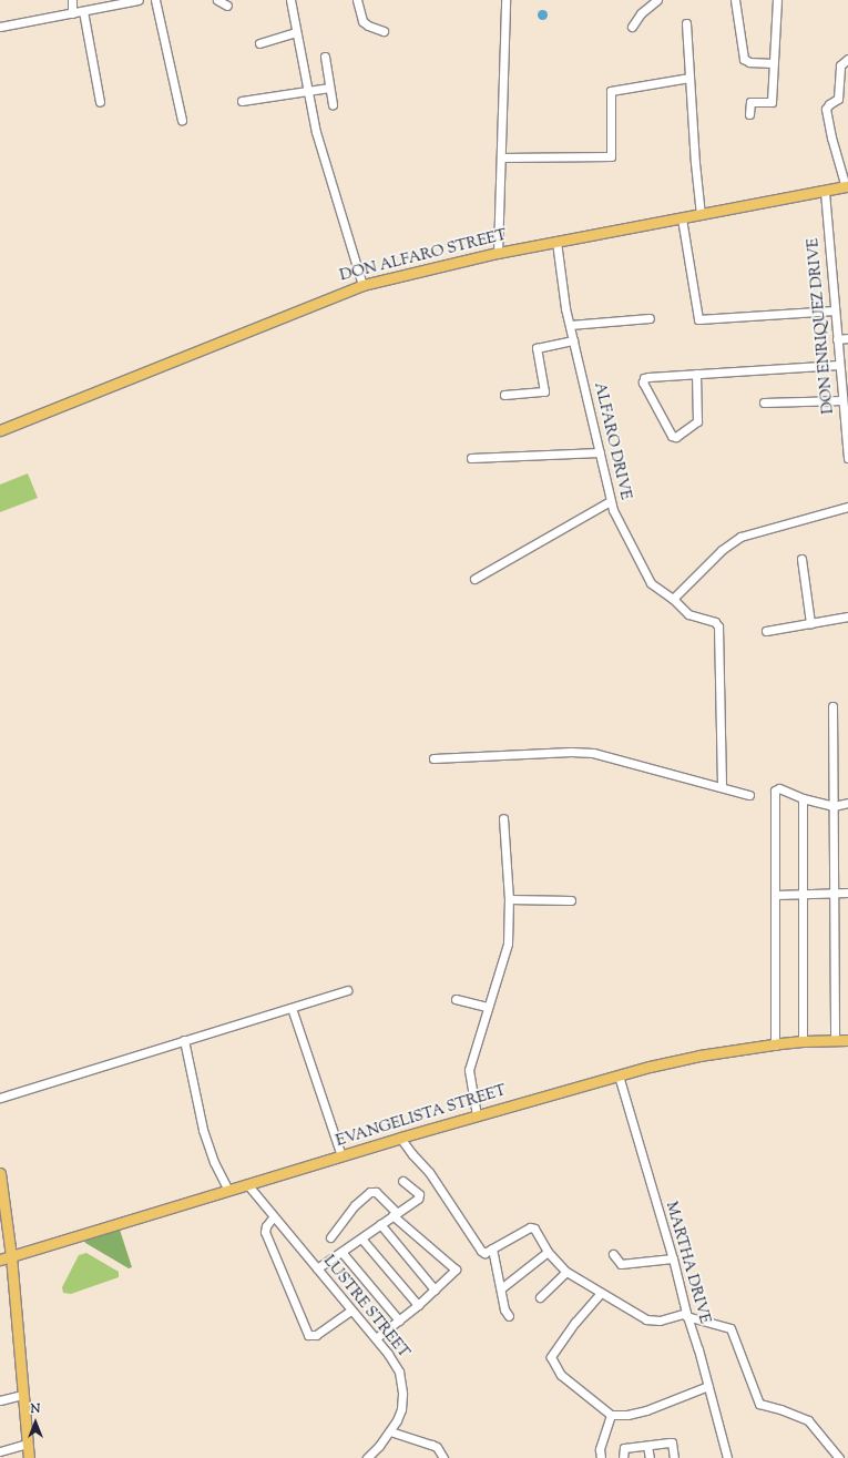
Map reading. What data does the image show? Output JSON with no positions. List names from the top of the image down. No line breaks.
{"streets":{"main road":["DON ALFARO STREET","EVANGELISTA STREET"],"street":["DON ENRIQUEZ DRIVE","ALFARO DRIVE","MARTHA DRIVE","LUSTRE STREET"]},"crossings":[["DON ALFARO STREET","DON ENRIQUEZ DRIVE"],["DON ALFARO STREET","ALFARO DRIVE"],["EVANGELISTA STREET","MARTHA DRIVE"],["EVANGELISTA STREET","LUSTRE STREET"]],"north":"top"}
